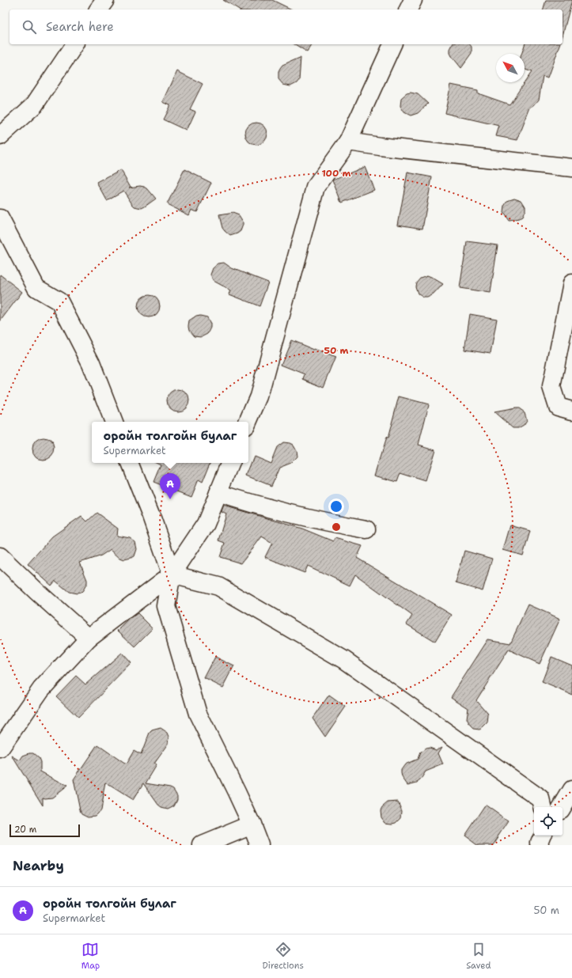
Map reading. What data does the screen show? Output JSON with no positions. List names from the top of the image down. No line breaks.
{"scale_bar":"20 m","north":"top left","page":{"search":"Search here","popup":["оройн толгойн булаг","Supermarket"],"pins":"A","scale":"20 m","heading":"Nearby","list":[{"mark":"A","name":"оройн толгойн булаг","note":"Supermarket","value":"50 m"}],"nav":["Map","Directions","Saved"]},"rings":["100 m","50 m"]}
